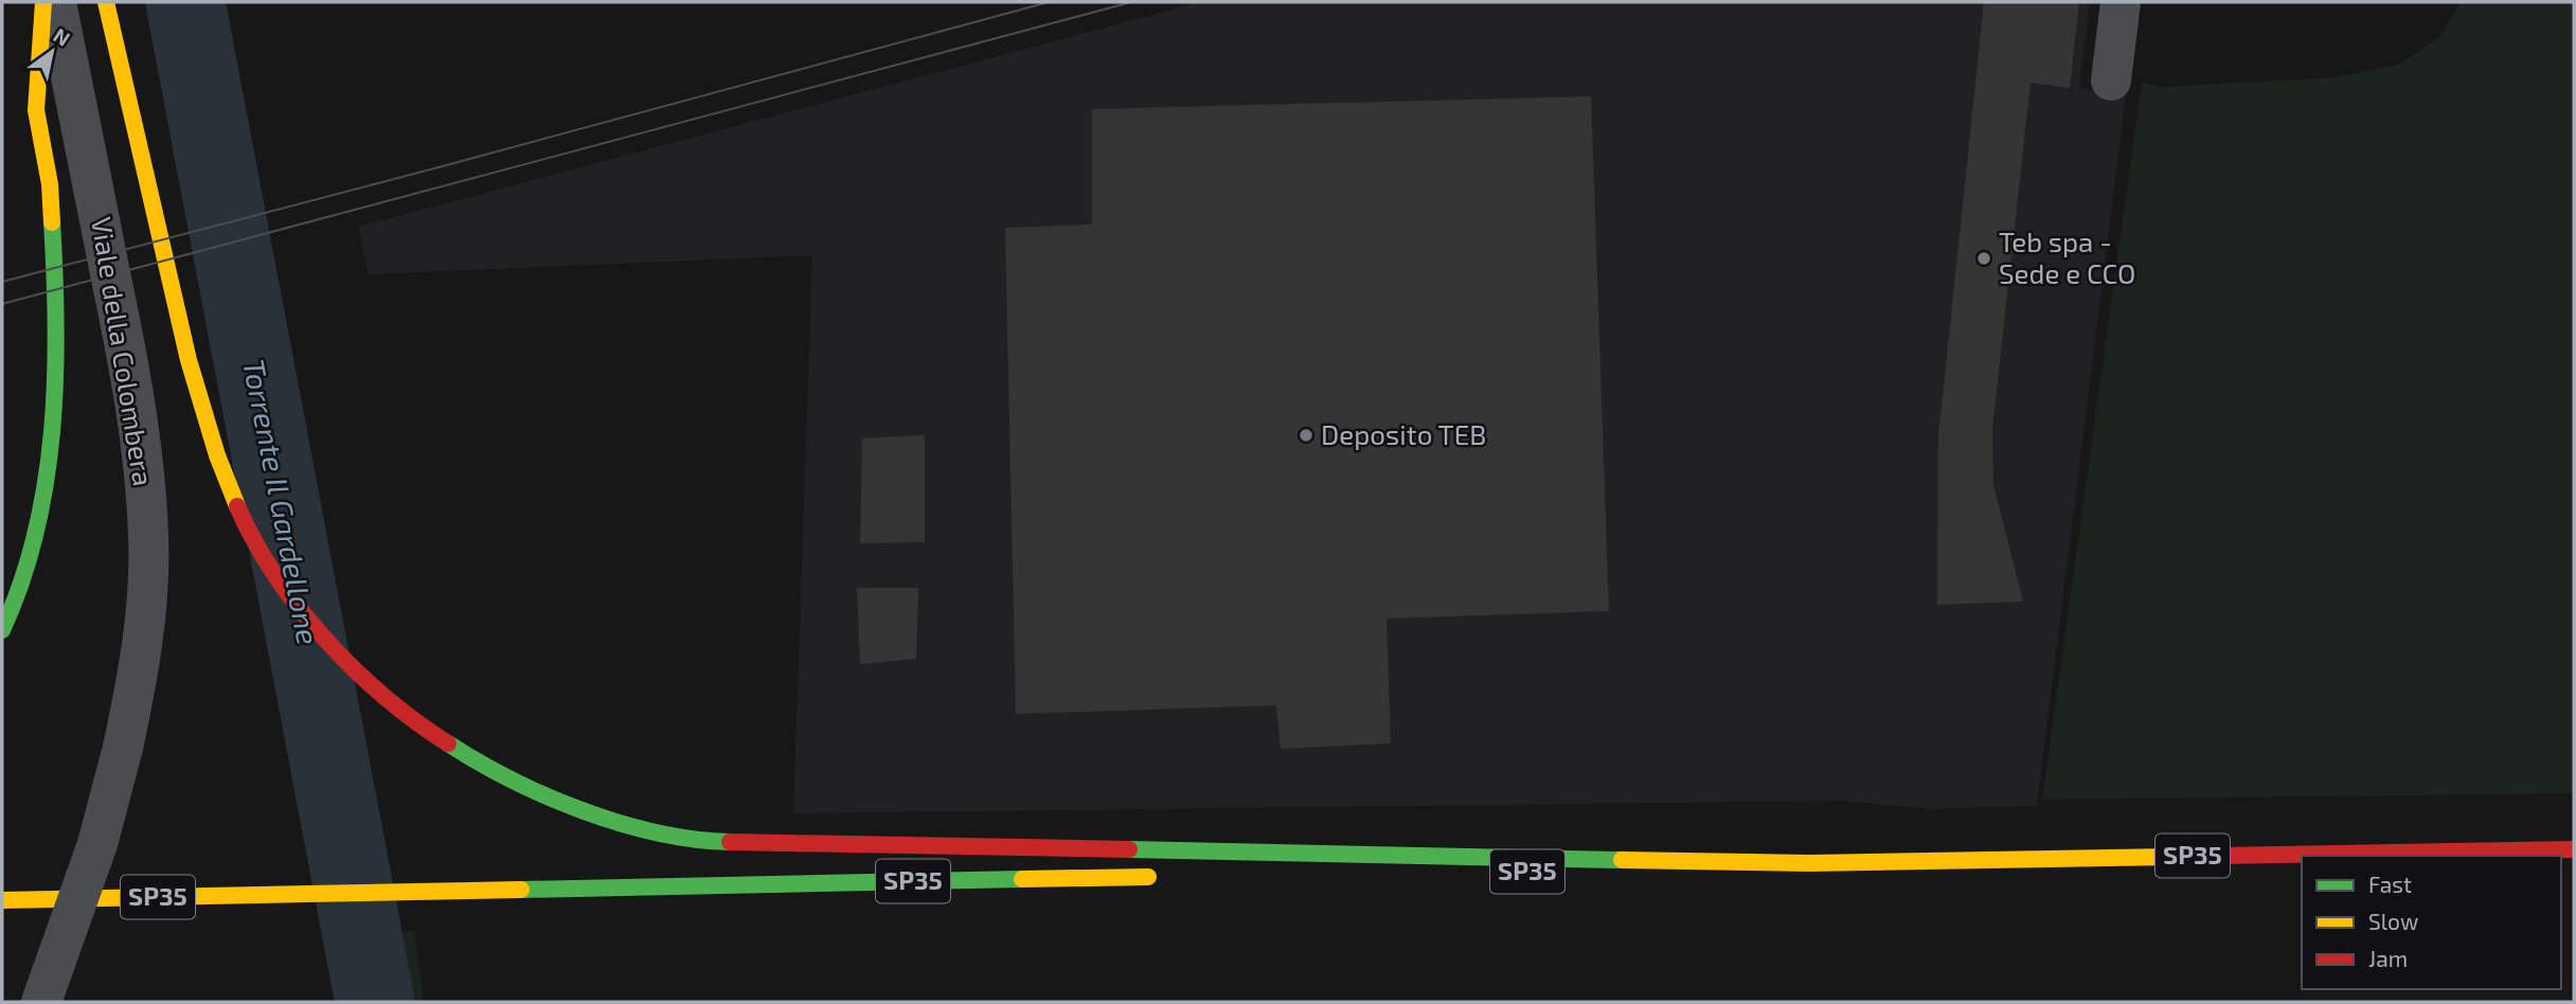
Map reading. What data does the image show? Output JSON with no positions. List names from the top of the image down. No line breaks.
{"streets":{"highway":["SP35"],"street":["Viale della Colombera"]},"water":["Torrente Il Gardellone"],"places":["Teb spa - Sede e CCO","Deposito TEB"],"legend":["Fast","Slow","Jam"],"north":"top right"}
